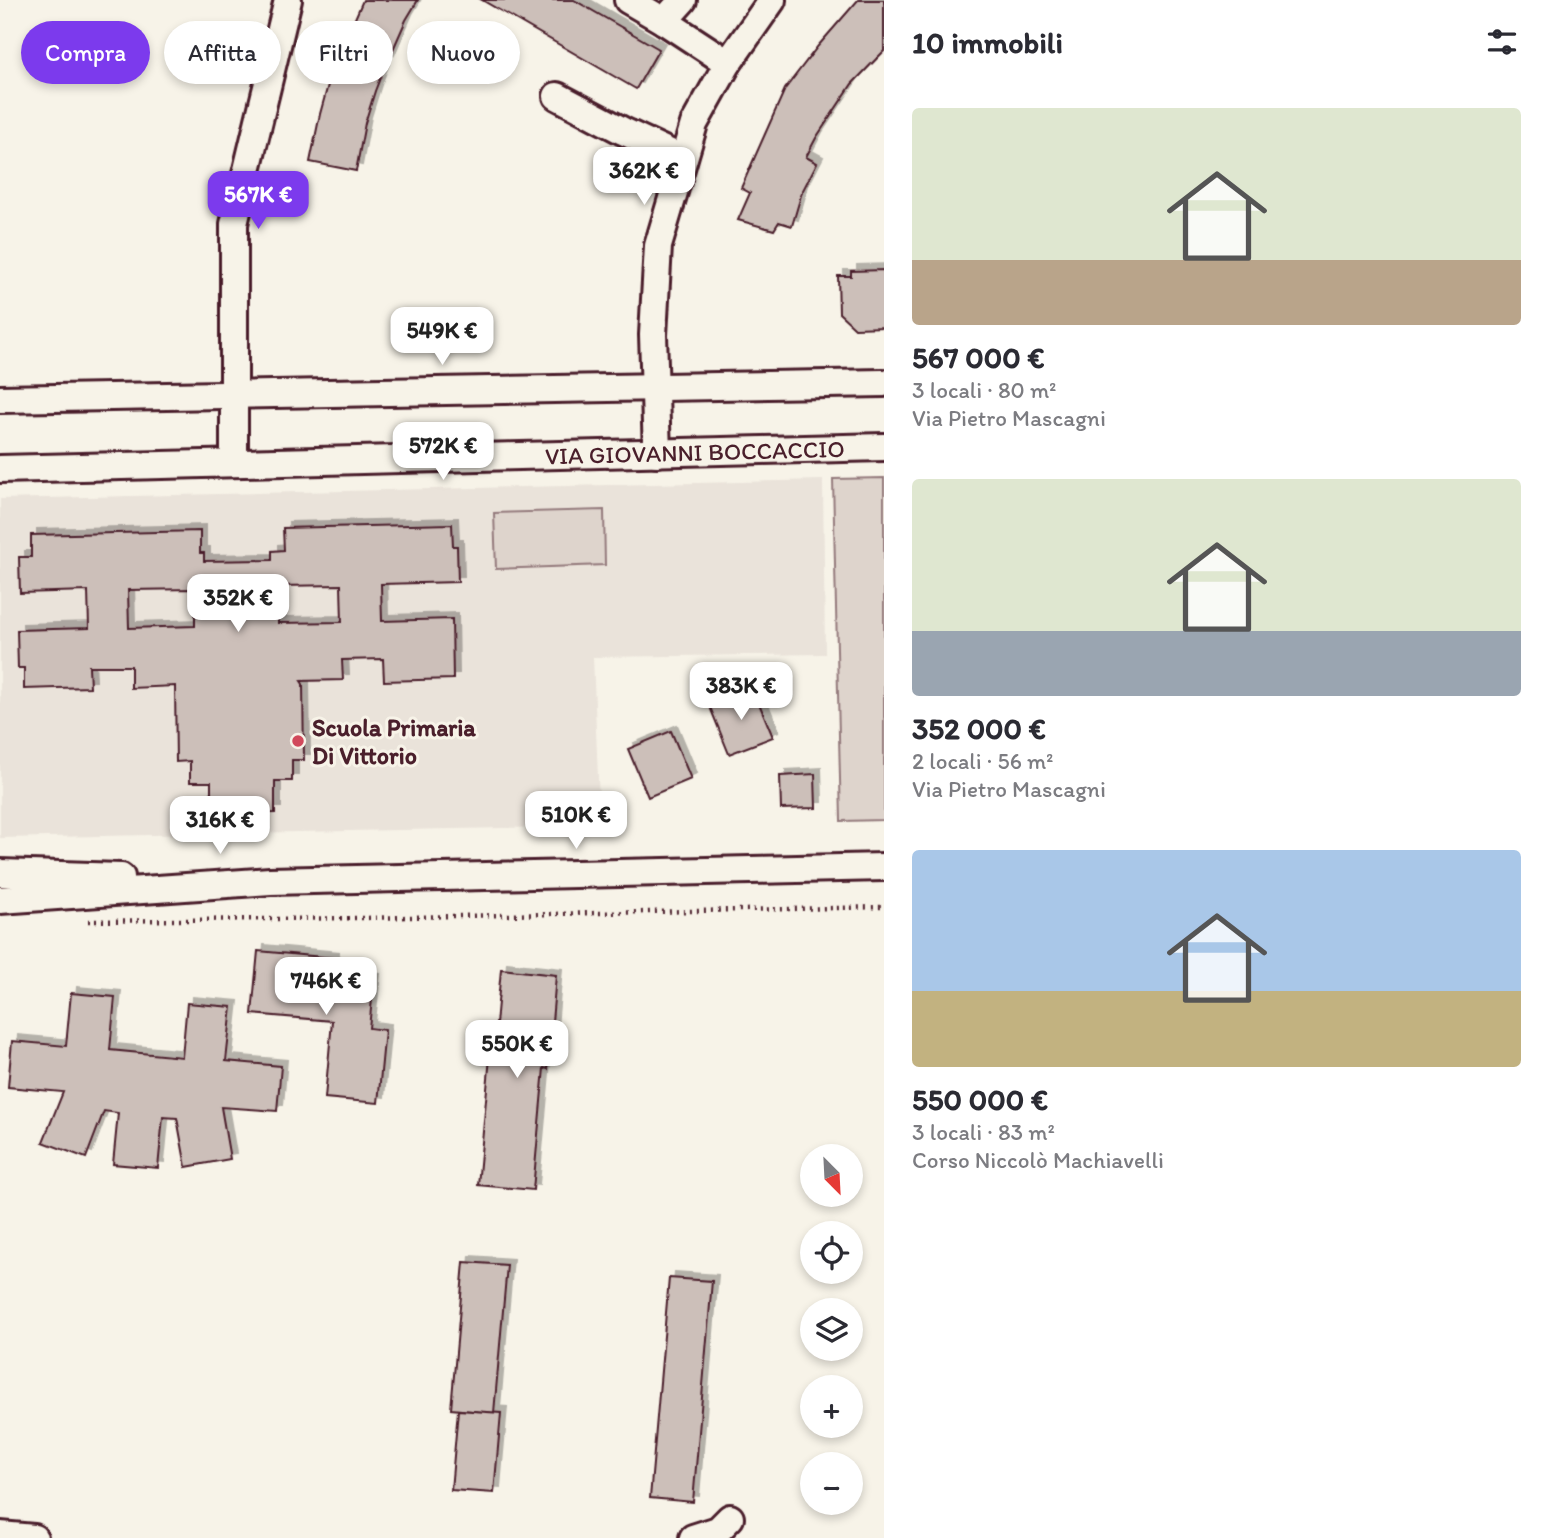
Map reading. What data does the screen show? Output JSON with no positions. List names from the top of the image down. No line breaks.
{"streets":{"street":["VIA GIOVANNI BOCCACCIO"]},"places":["Scuola Primaria Di Vittorio"],"north":"bottom right","page":{"heading":"10 immobili","chip":["Compra","Affitta","Filtri","Nuovo"],"list":[{"name":"567 000 €","note":"3 locali · 80 m² · Via Pietro Mascagni"},{"name":"352 000 €","note":"2 locali · 56 m² · Via Pietro Mascagni"},{"name":"550 000 €","note":"3 locali · 83 m² · Corso Niccolò Machiavelli"}],"price":["362K €","567K €","549K €","572K €","352K €","383K €","510K €","316K €","746K €","550K €"],"map_buttons":["+","−"]}}
